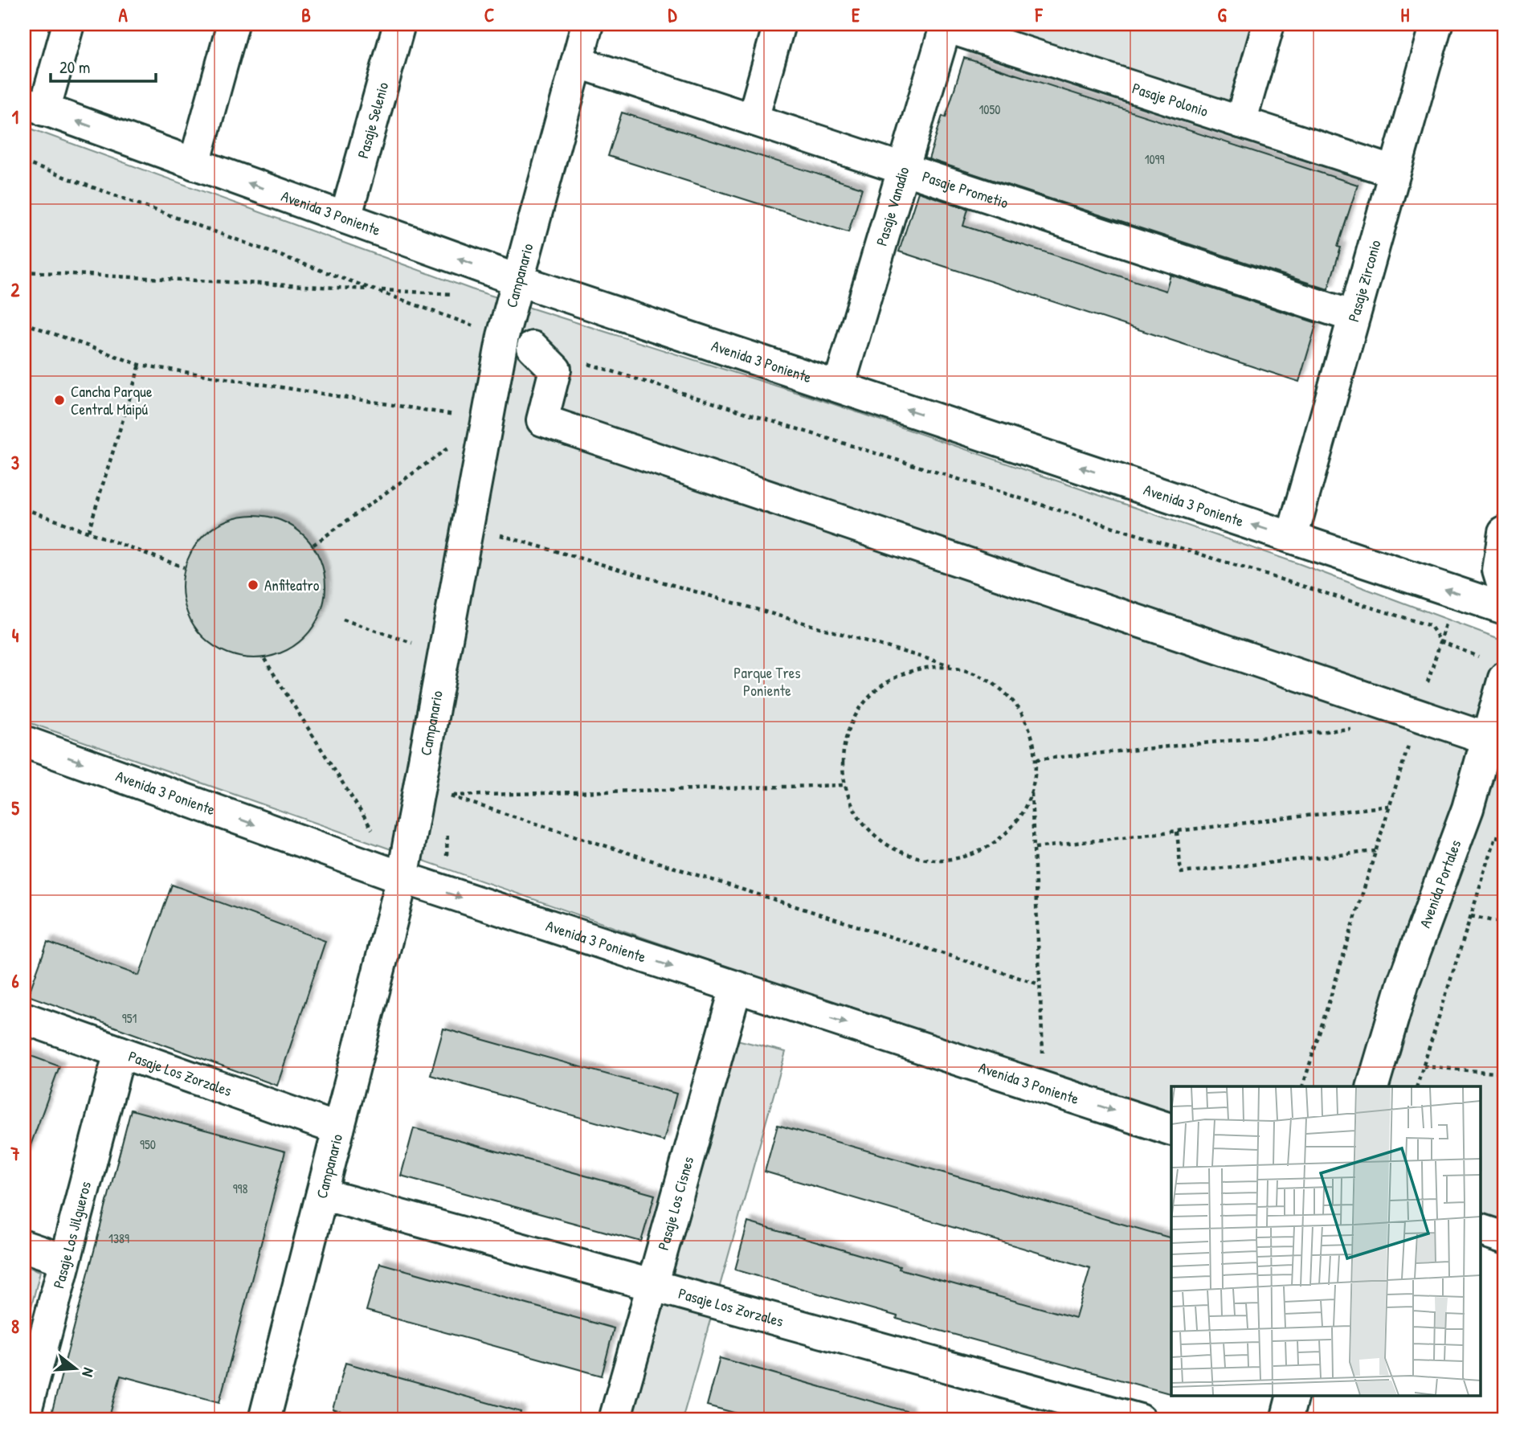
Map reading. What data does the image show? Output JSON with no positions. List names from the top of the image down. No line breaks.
{"streets":{"street":["Pasaje Polonio","Pasaje Selenio","Pasaje Prometio","Pasaje Vanadio","Avenida 3 Poniente","Campanario","Pasaje Zirconio","Avenida Portales","Pasaje Los Zorzales","Pasaje Los Cisnes","Pasaje Los Jilgueros"]},"crossings":[["Pasaje Polonio","Pasaje Vanadio"],["Pasaje Polonio","Pasaje Zirconio"],["Pasaje Selenio","Avenida 3 Poniente"],["Pasaje Prometio","Pasaje Vanadio"],["Pasaje Prometio","Campanario"],["Pasaje Prometio","Pasaje Zirconio"],["Pasaje Vanadio","Avenida 3 Poniente"],["Avenida 3 Poniente","Campanario"],["Avenida 3 Poniente","Pasaje Zirconio"],["Avenida 3 Poniente","Pasaje Los Cisnes"],["Campanario","Pasaje Los Zorzales"],["Pasaje Los Zorzales","Pasaje Los Cisnes"],["Pasaje Los Zorzales","Pasaje Los Jilgueros"]],"parks":["Parque Tres Poniente"],"places":["Cancha Parque Central Maipú","Anfiteatro"],"house_numbers":["1050","1099","951","950","998","1389"],"scale_bar":"20 m","north":"right","grid":{"columns":["A","B","C","D","E","F","G","H"],"rows":["1","2","3","4","5","6","7","8"]}}
